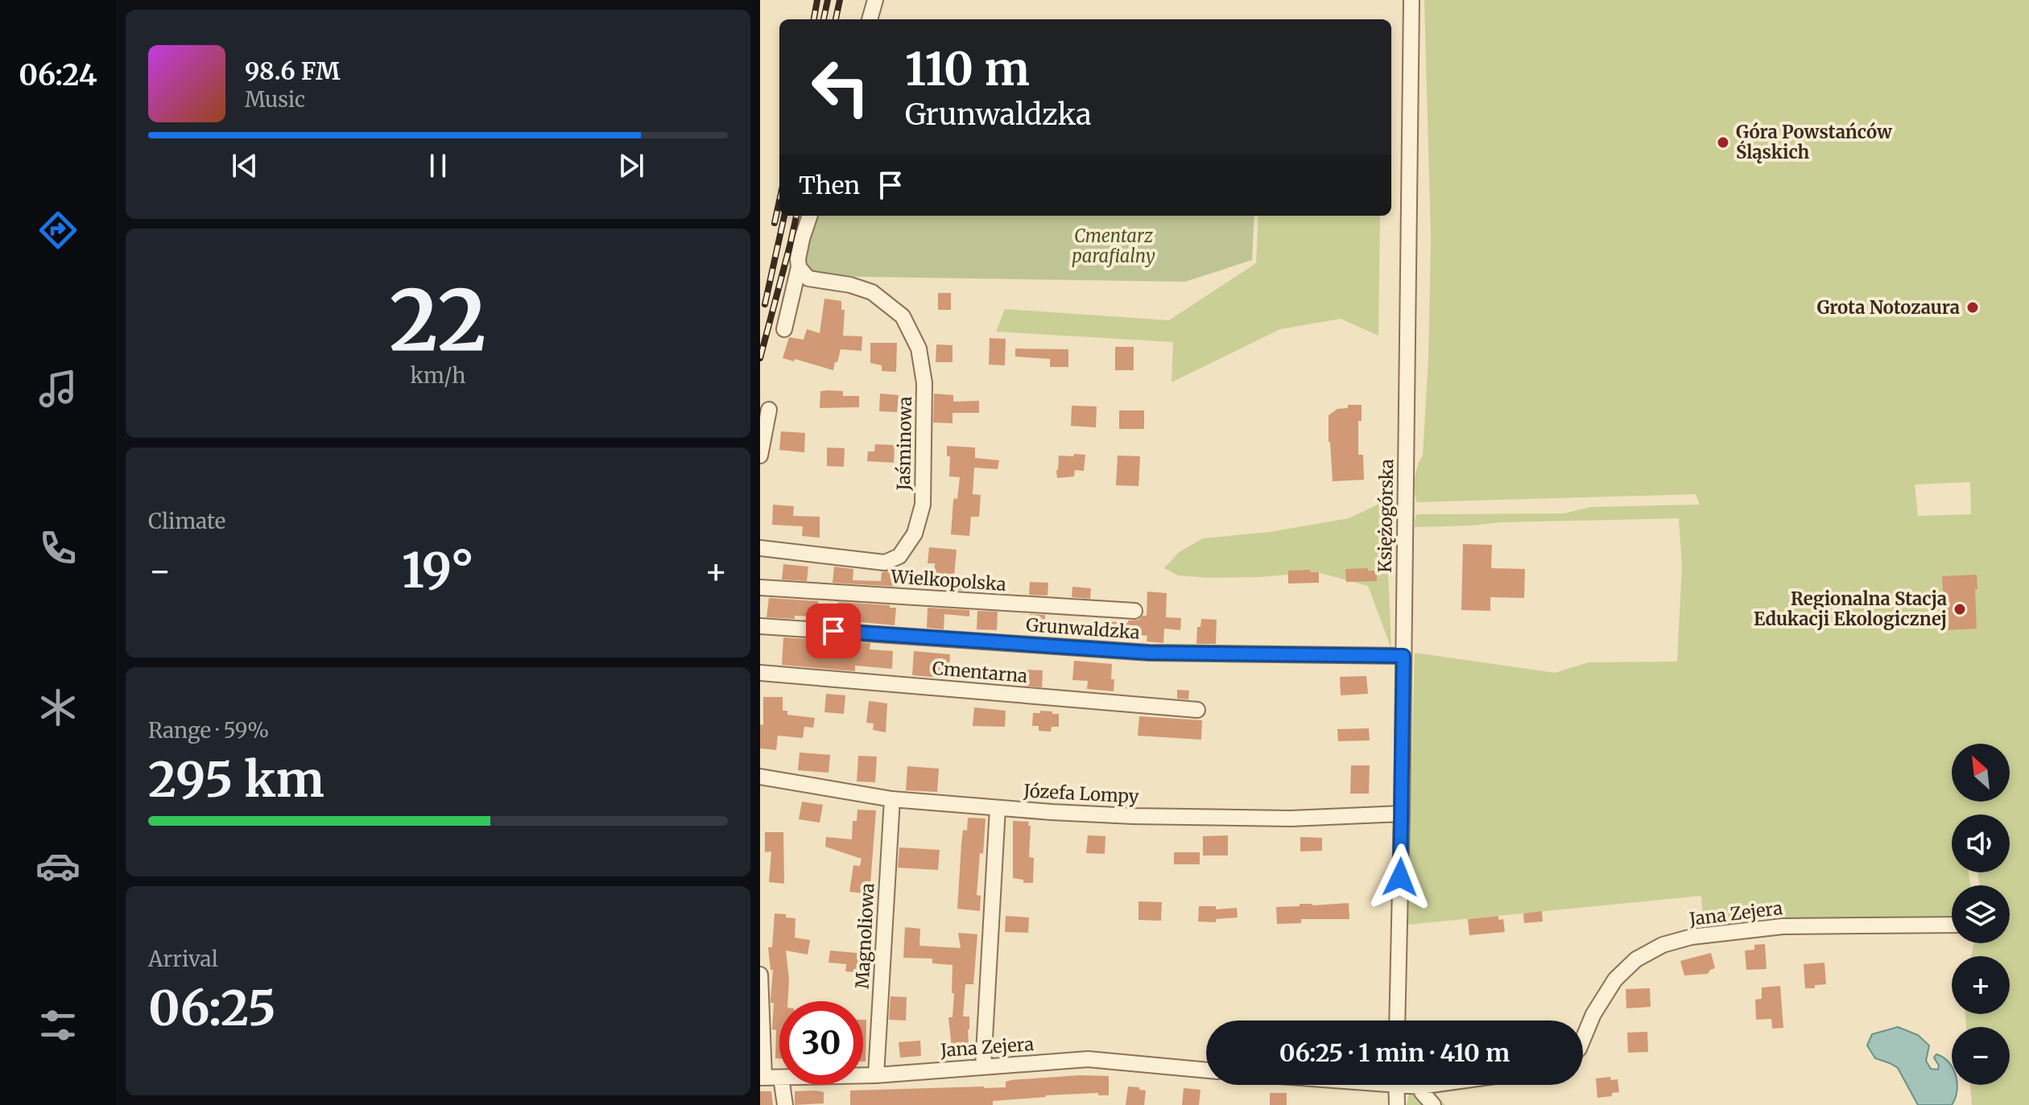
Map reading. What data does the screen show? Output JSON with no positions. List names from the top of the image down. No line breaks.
{"streets":{"street":["Jaśminowa","Księżogórska","Wielkopolska","Grunwaldzka","Cmentarna","Józefa Lompy","Jana Zejera","Magnoliowa"]},"crossings":[["Księżogórska","Grunwaldzka"],["Księżogórska","Józefa Lompy"],["Józefa Lompy","Magnoliowa"],["Jana Zejera","Magnoliowa"]],"parks":["Cmentarz parafialny"],"places":["Góra Powstańców Śląskich","Grota Notozaura","Regionalna Stacja Edukacji Ekologicznej"],"north":"top left","page":{"tabs":"06:24","turn":["110 m","Grunwaldzka"],"song":["98.6 FM","Music"],"then":"Then","tile":[["22","km/h"],"Climate",["Range · 59%","295 km"],["Arrival","06:25"]],"heat":["−","19°","+"],"map_buttons":["+","−"],"limit":"30","trip":"06:25 · 1 min · 410 m"}}
